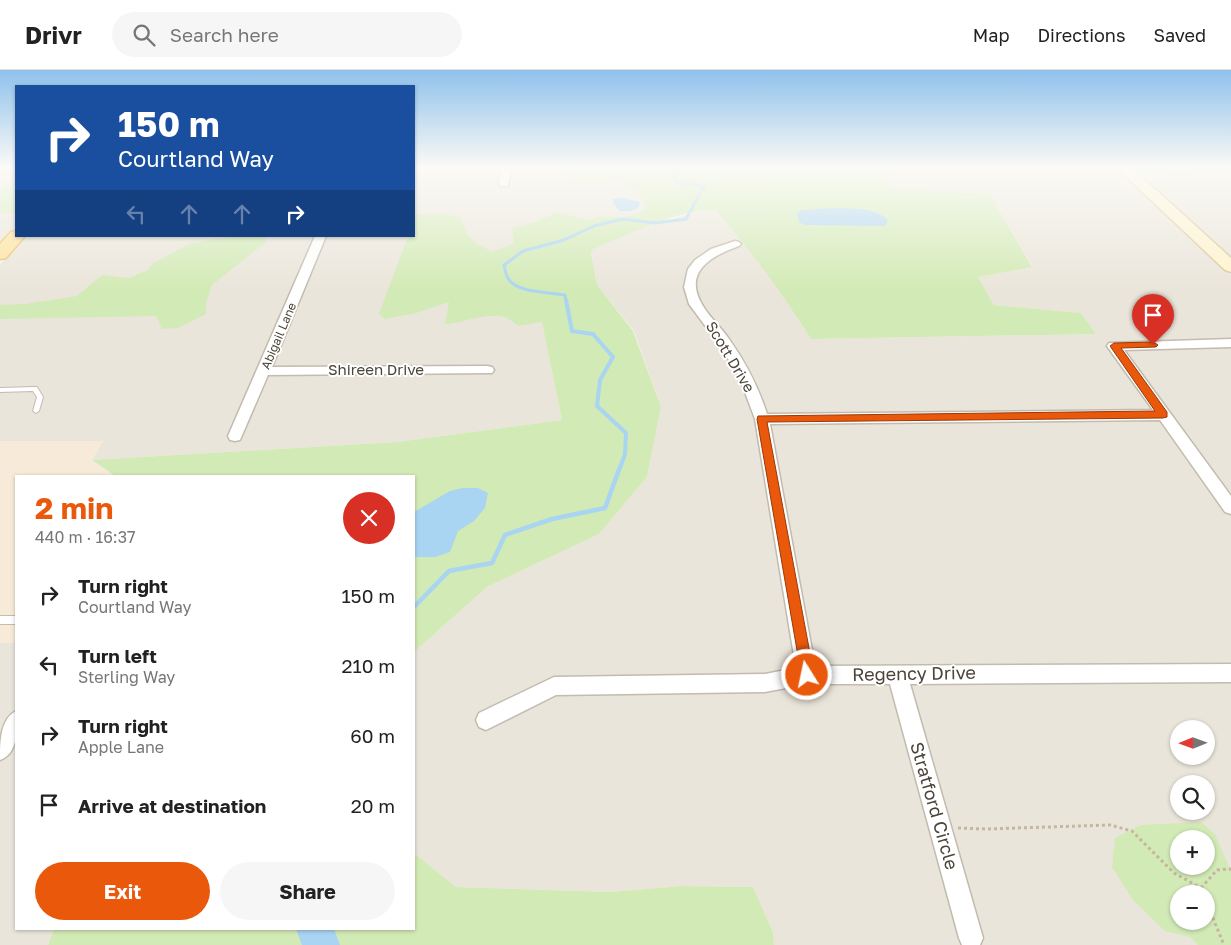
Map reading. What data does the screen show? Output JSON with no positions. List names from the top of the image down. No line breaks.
{"streets":{"street":["Abigail Lane","Scott Drive","Shireen Drive","Regency Drive","Stratford Circle"]},"crossings":[["Abigail Lane","Shireen Drive"],["Scott Drive","Regency Drive"],["Regency Drive","Stratford Circle"]],"north":"left","page":{"header":"Drivr","search":"Search here","nav":["Map","Directions","Saved"],"turn":["150 m","Courtland Way"],"heading":["2 min","440 m · 16:37"],"list":[{"name":"Turn right","note":"Courtland Way","value":"150 m"},{"name":"Turn left","note":"Sterling Way","value":"210 m"},{"name":"Turn right","note":"Apple Lane","value":"60 m"},{"name":"Arrive at destination","value":"20 m"}],"map_buttons":["+","−"],"buttons":["Exit","Share"]}}
